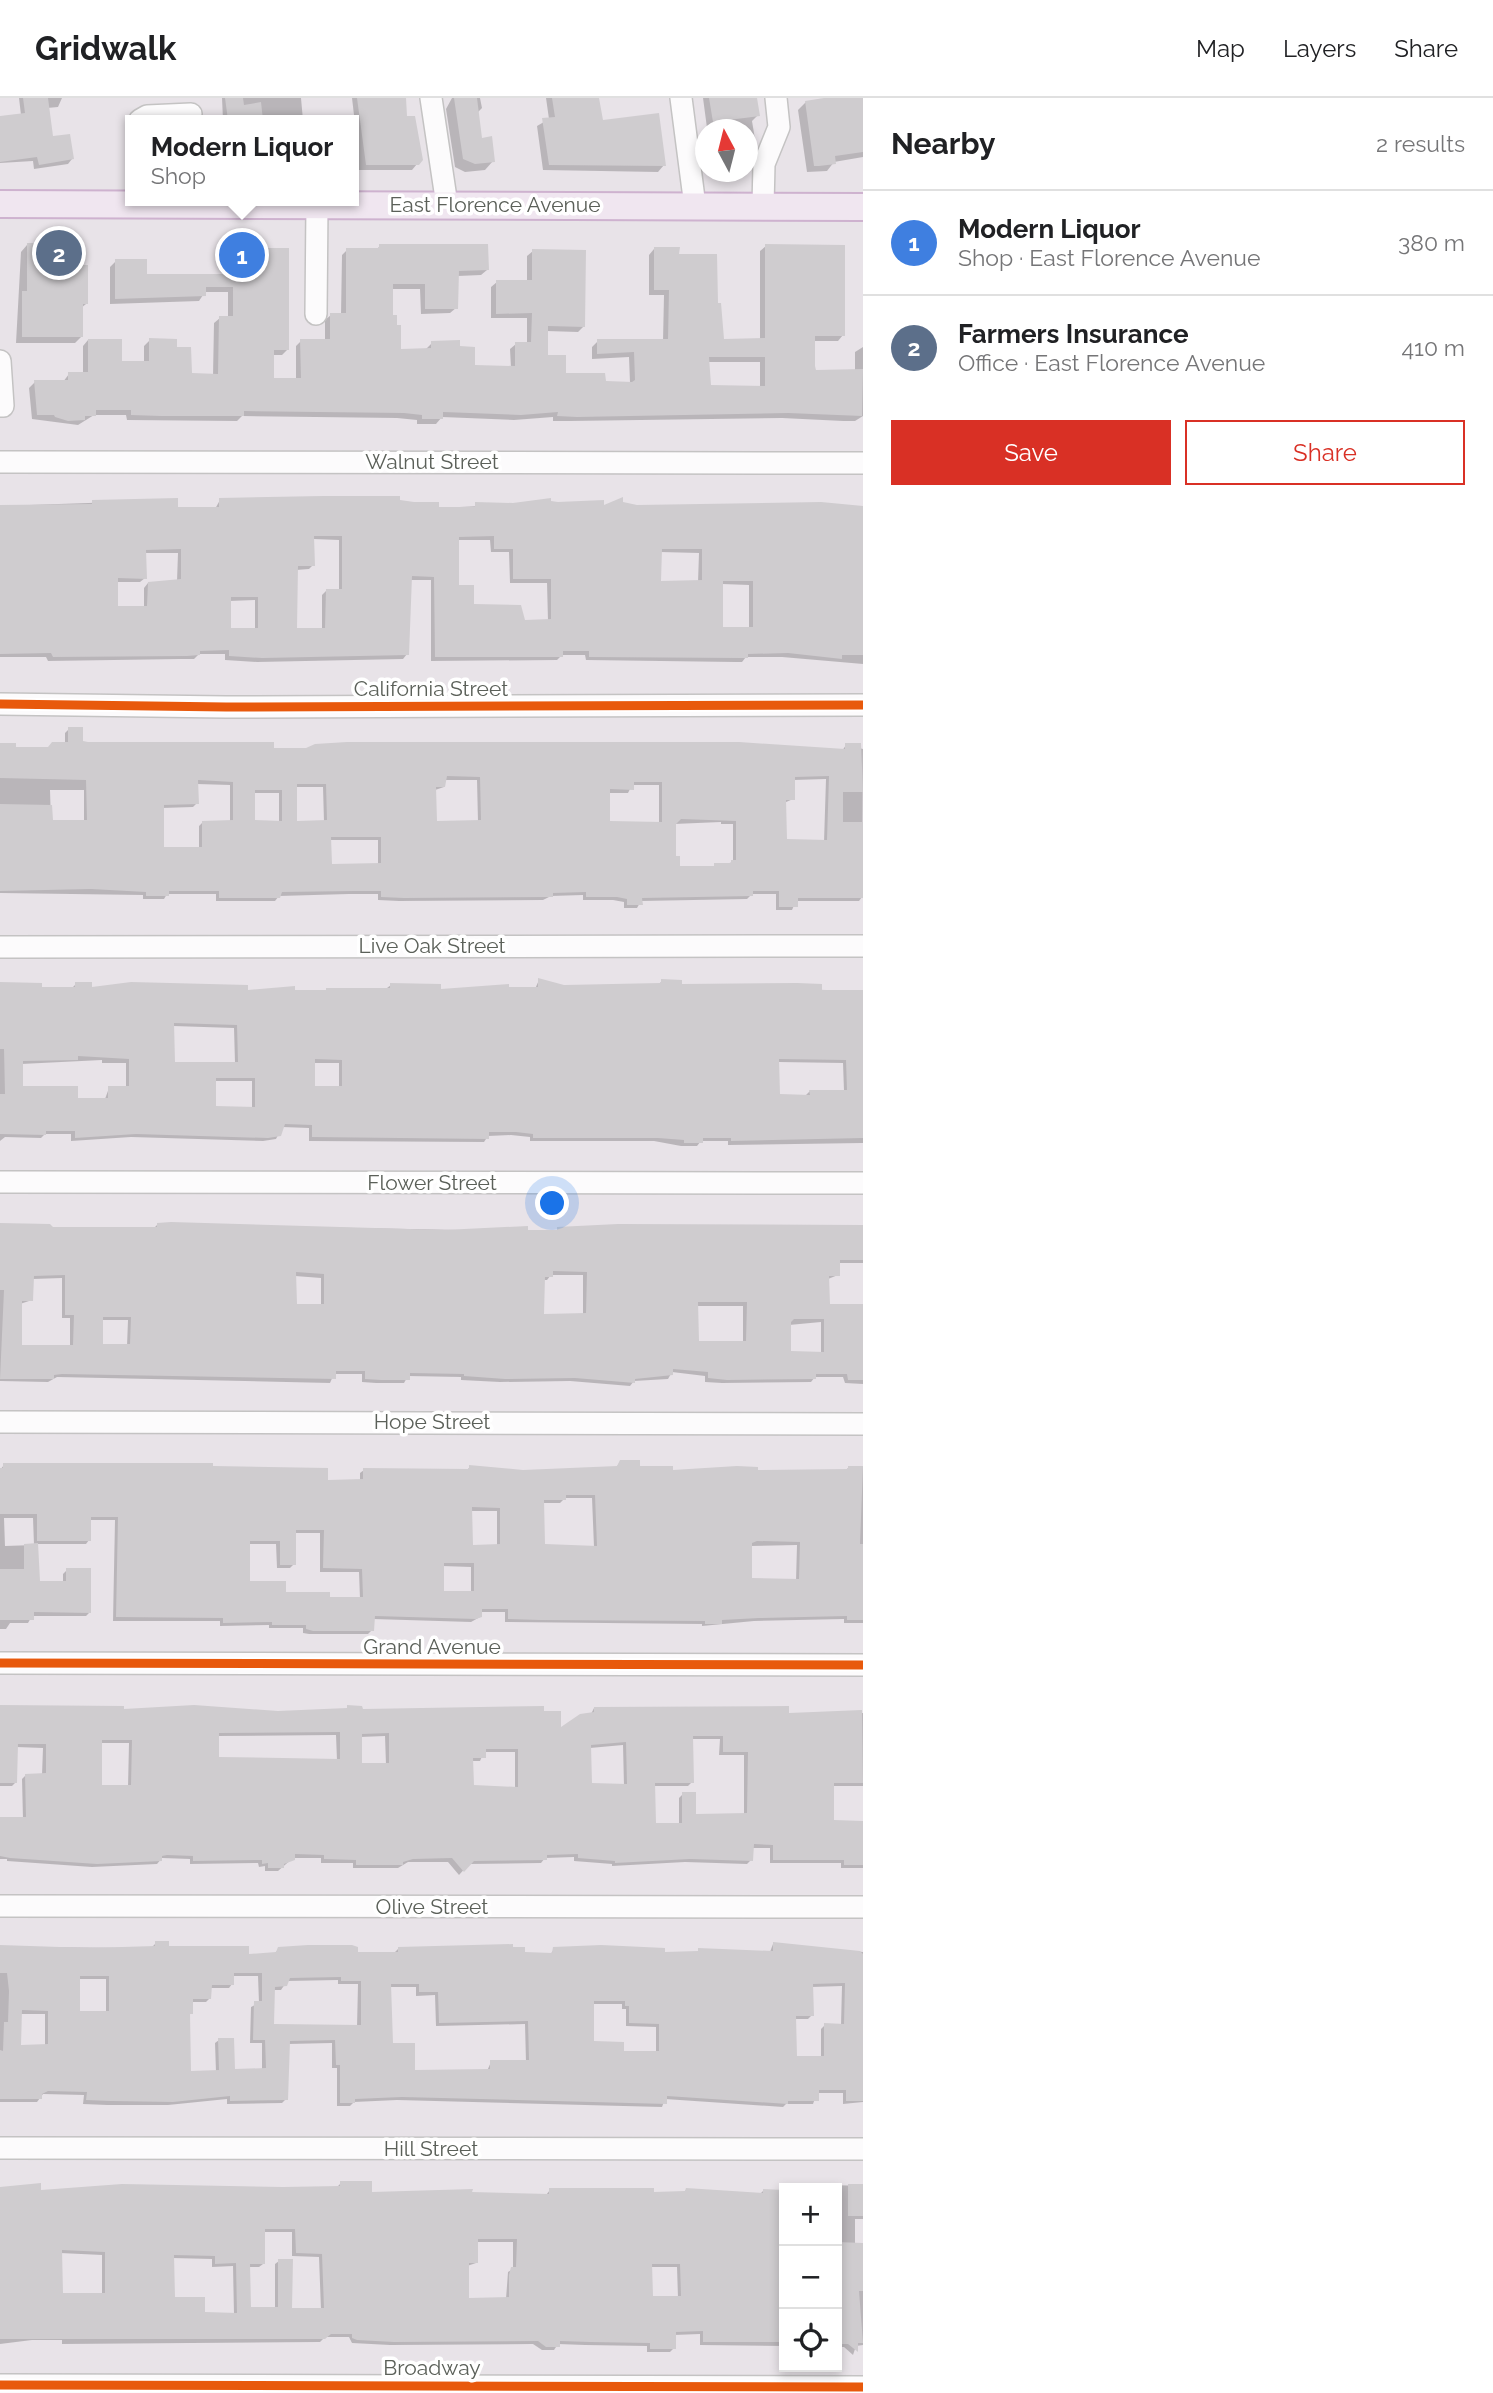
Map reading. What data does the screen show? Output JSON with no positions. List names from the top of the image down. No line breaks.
{"streets":{"main road":["East Florence Avenue"],"street":["Walnut Street","California Street","Live Oak Street","Flower Street","Hope Street","Grand Avenue","Olive Street","Hill Street","Broadway"]},"north":"top","page":{"header":"Gridwalk","nav":["Map","Layers","Share"],"heading":["Nearby","2 results"],"popup":["Modern Liquor","Shop"],"list":[{"mark":"1","name":"Modern Liquor","note":"Shop · East Florence Avenue","value":"380 m"},{"mark":"2","name":"Farmers Insurance","note":"Office · East Florence Avenue","value":"410 m"}],"pins":["2","1"],"buttons":["Save","Share"],"map_buttons":["+","−"]}}
